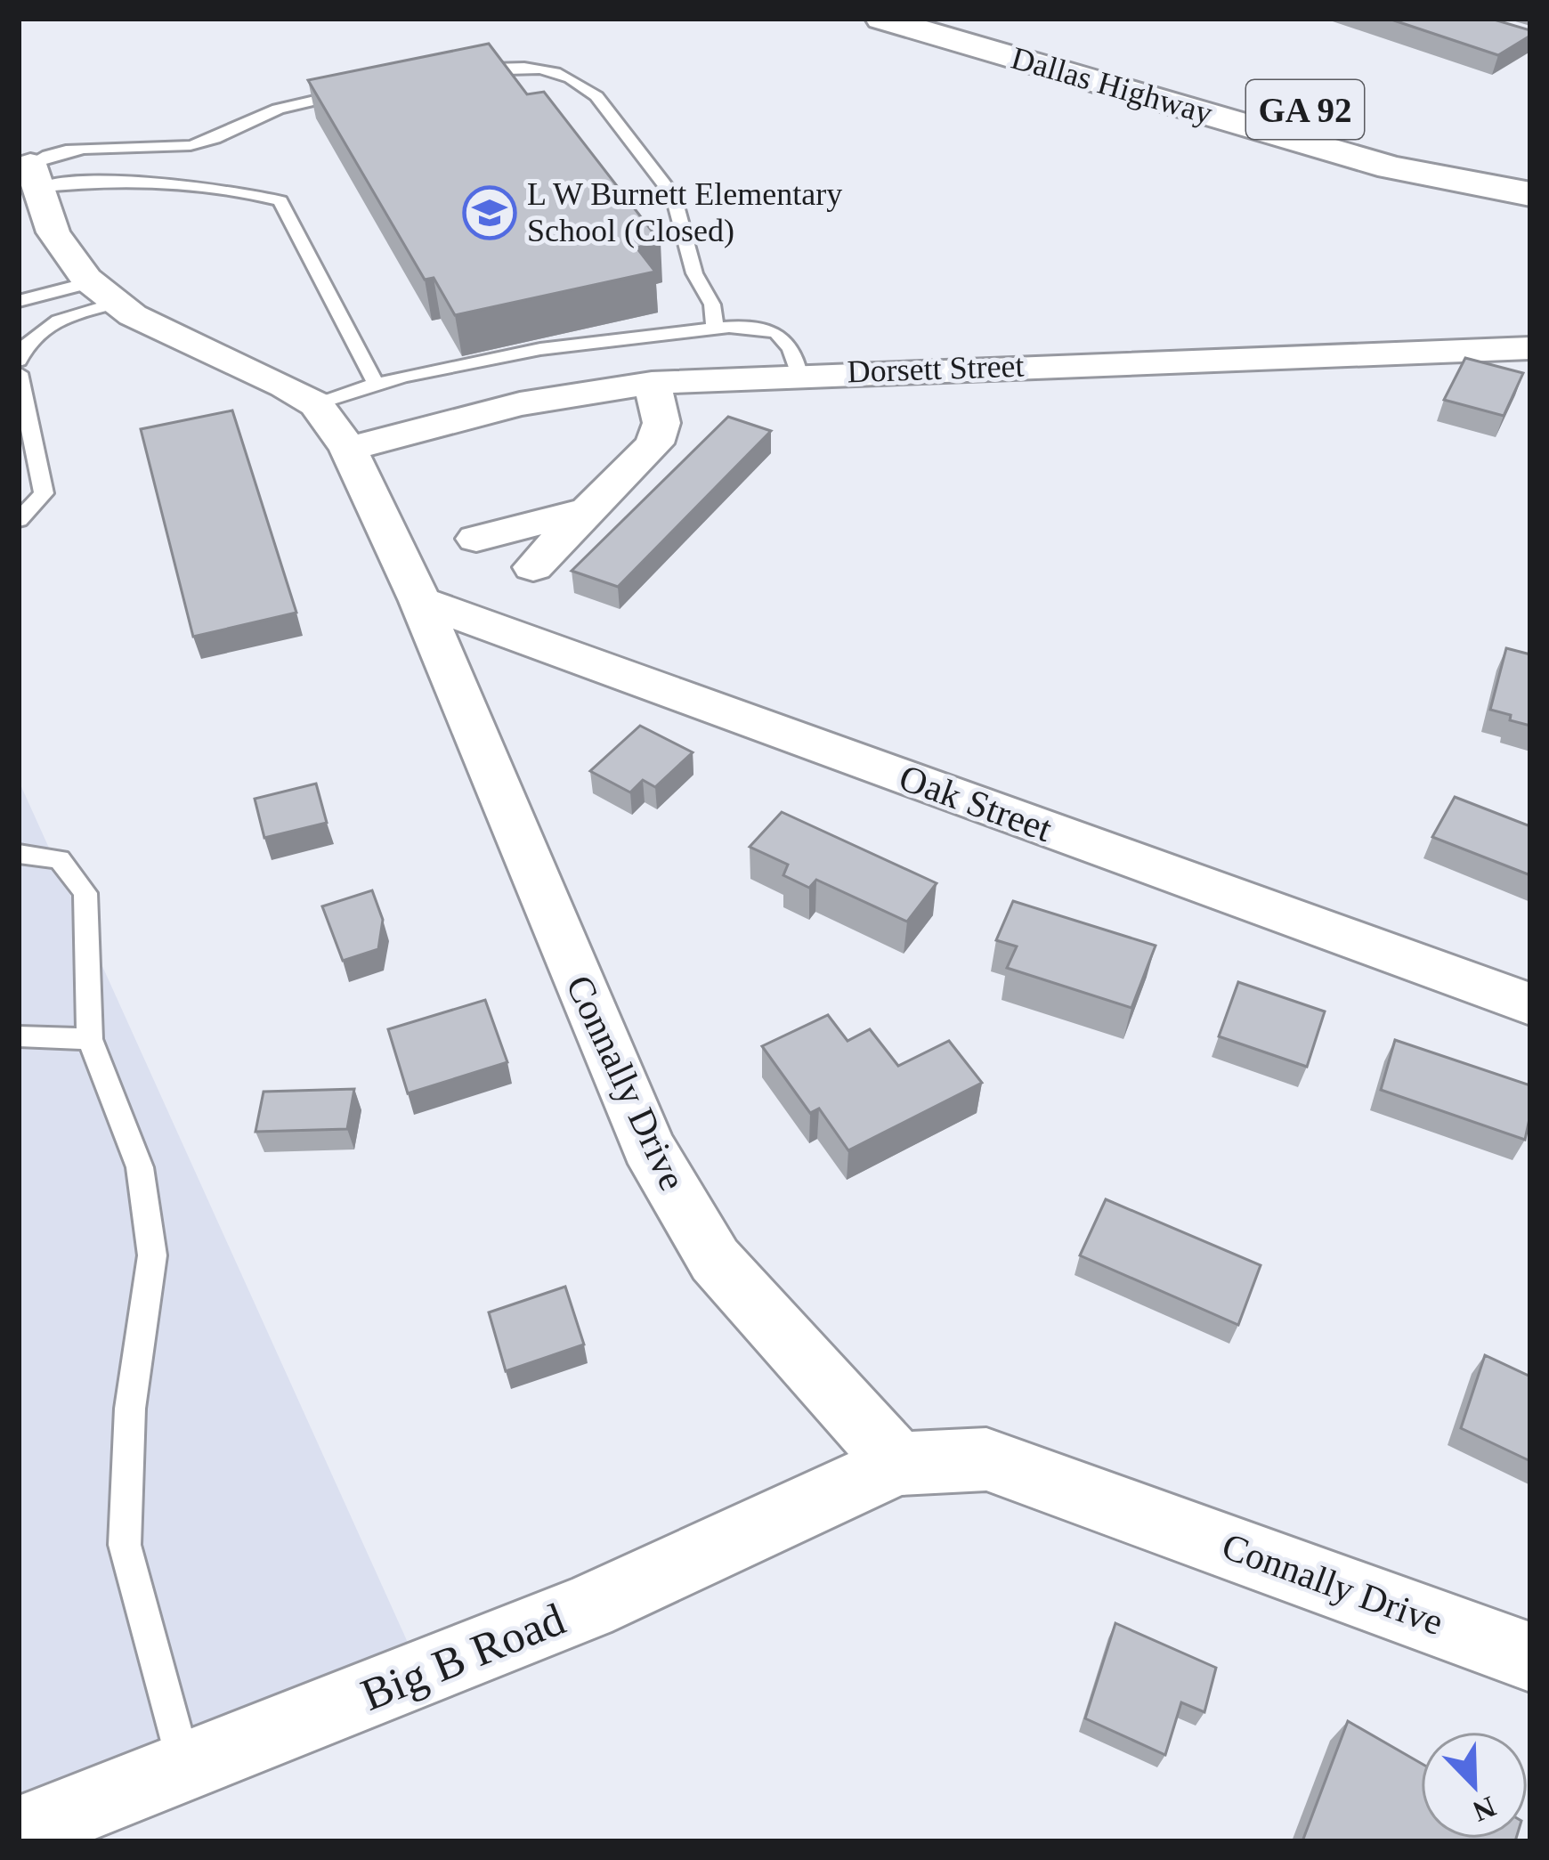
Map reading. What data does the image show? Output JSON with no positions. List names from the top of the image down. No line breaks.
{"streets":{"main road":["Dallas Highway","GA 92"],"street":["Dorsett Street","Oak Street","Connally Drive","Big B Road"]},"crossings":[["Dorsett Street","Connally Drive"],["Oak Street","Connally Drive"],["Connally Drive","Big B Road"]],"places":{"school or university":["L W Burnett Elementary School (Closed)"]},"north":"bottom right"}
